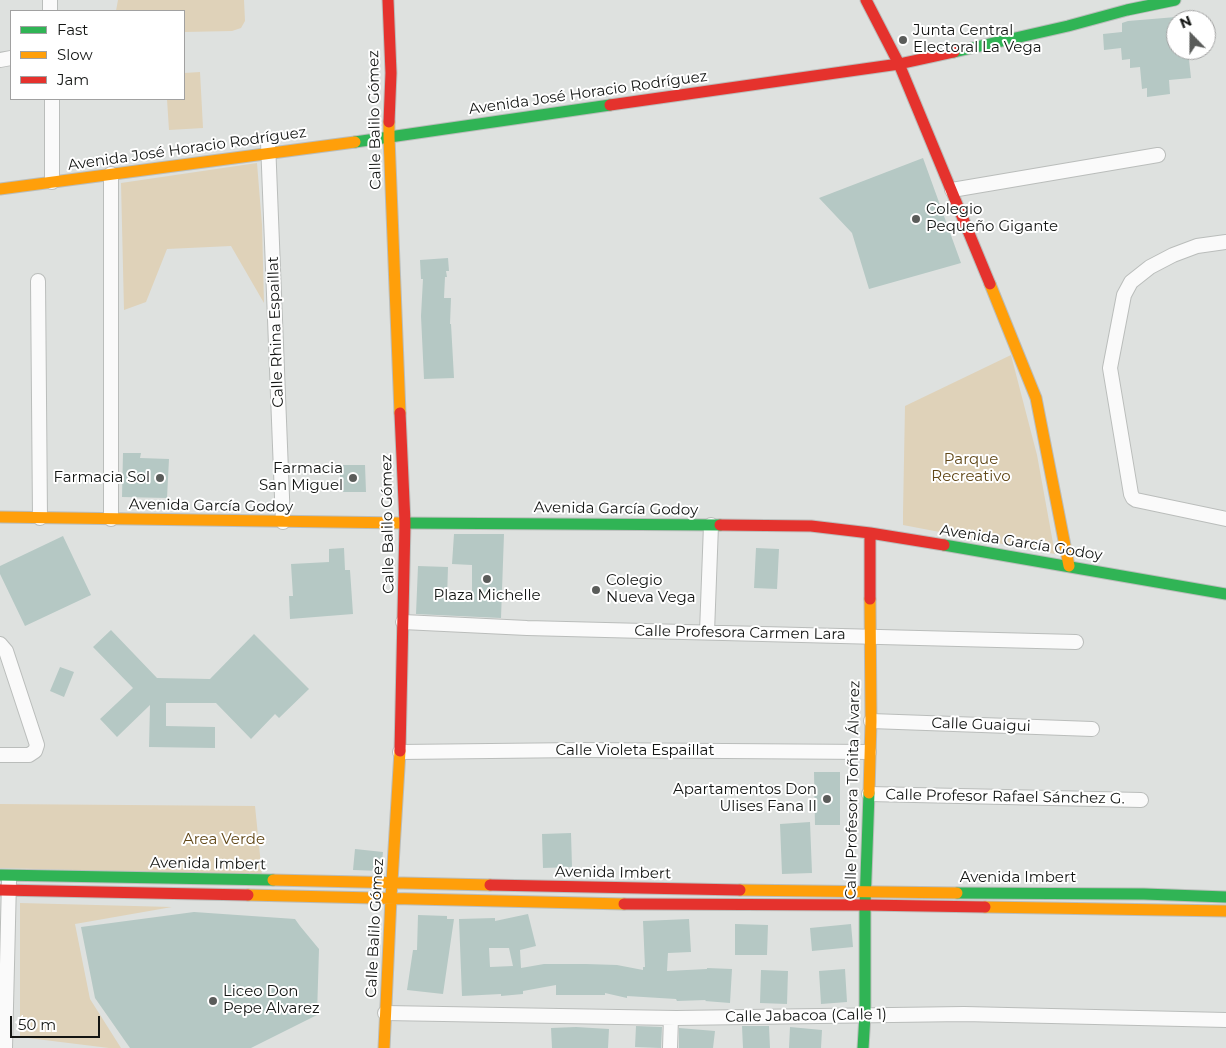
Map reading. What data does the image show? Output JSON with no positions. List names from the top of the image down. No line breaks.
{"streets":{"main road":["Avenida José Horacio Rodríguez","Calle Balilo Gómez","Avenida García Godoy","Calle Profesora Toñita Álvarez","Avenida Imbert"],"street":["Calle Rhina Espaillat","Calle Profesora Carmen Lara","Calle Guaigui","Calle Violeta Espaillat","Calle Profesor Rafael Sánchez G.","Calle Jabacoa (Calle 1)"]},"crossings":[["Avenida José Horacio Rodríguez","Calle Balilo Gómez"],["Avenida José Horacio Rodríguez","Calle Rhina Espaillat"],["Calle Balilo Gómez","Avenida García Godoy"],["Calle Balilo Gómez","Calle Profesora Carmen Lara"],["Calle Balilo Gómez","Calle Violeta Espaillat"],["Calle Balilo Gómez","Avenida Imbert"],["Calle Balilo Gómez","Calle Jabacoa (Calle 1)"],["Calle Rhina Espaillat","Avenida García Godoy"],["Avenida García Godoy","Calle Profesora Toñita Álvarez"],["Calle Profesora Carmen Lara","Calle Profesora Toñita Álvarez"],["Calle Guaigui","Calle Profesora Toñita Álvarez"],["Calle Violeta Espaillat","Calle Profesora Toñita Álvarez"],["Calle Profesora Toñita Álvarez","Calle Profesor Rafael Sánchez G."],["Calle Profesora Toñita Álvarez","Avenida Imbert"],["Calle Profesora Toñita Álvarez","Calle Jabacoa (Calle 1)"]],"parks":["Parque Recreativo","Area Verde"],"places":["Junta Central Electoral La Vega","Colegio Pequeño Gigante","Farmacia Sol","Farmacia San Miguel","Plaza Michelle","Colegio Nueva Vega","Apartamentos Don Ulises Fana II","Liceo Don Pepe Alvarez"],"legend":["Fast","Slow","Jam"],"scale_bar":"50 m","north":"top"}
